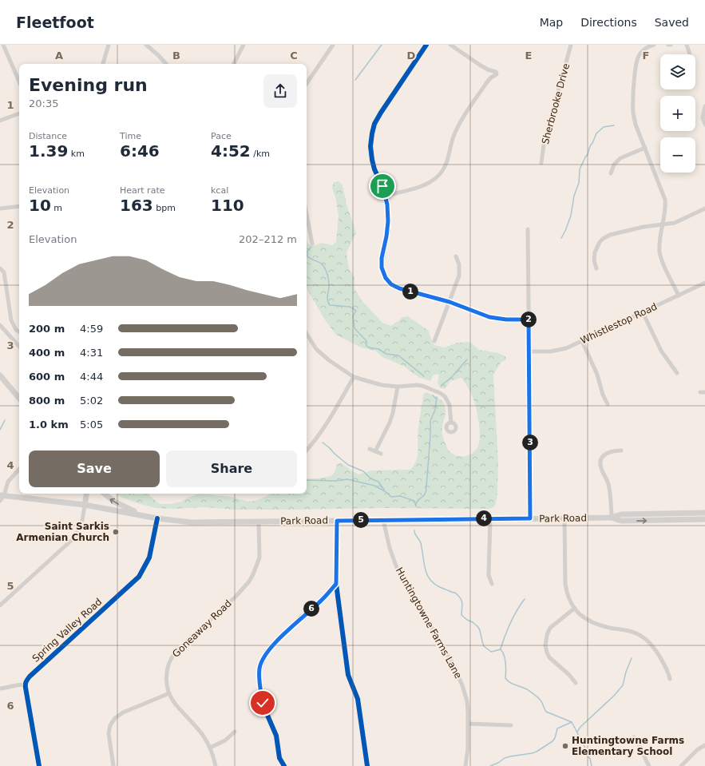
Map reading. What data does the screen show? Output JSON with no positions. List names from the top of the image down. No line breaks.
{"streets":{"main road":["Park Road"],"street":["Sherbrooke Drive","Whistlestop Road","Huntingtowne Farms Lane","Goneaway Road","Spring Valley Road"]},"crossings":[["Park Road","Huntingtowne Farms Lane"],["Park Road","Goneaway Road"],["Park Road","Spring Valley Road"]],"places":["Saint Sarkis Armenian Church","Huntingtowne Farms Elementary School"],"page":{"header":"Fleetfoot","nav":["Map","Directions","Saved"],"map_buttons":["+","−"],"heading":["Evening run","20:35"],"stats":[["Distance","1.39 km"],["Time","6:46"],["Pace","4:52 /km"],["Elevation","10 m"],["Heart rate","163 bpm"],["kcal","110"]],"chart":["Elevation","202–212 m"],"pins":["1","2","3","4","5","6"],"list":[{"name":"200 m","note":"4:59"},{"name":"400 m","note":"4:31"},{"name":"600 m","note":"4:44"},{"name":"800 m","note":"5:02"},{"name":"1.0 km","note":"5:05"}],"buttons":["Save","Share"]},"grid":{"columns":["A","B","C","D","E","F"],"rows":["1","2","3","4","5","6"]}}
